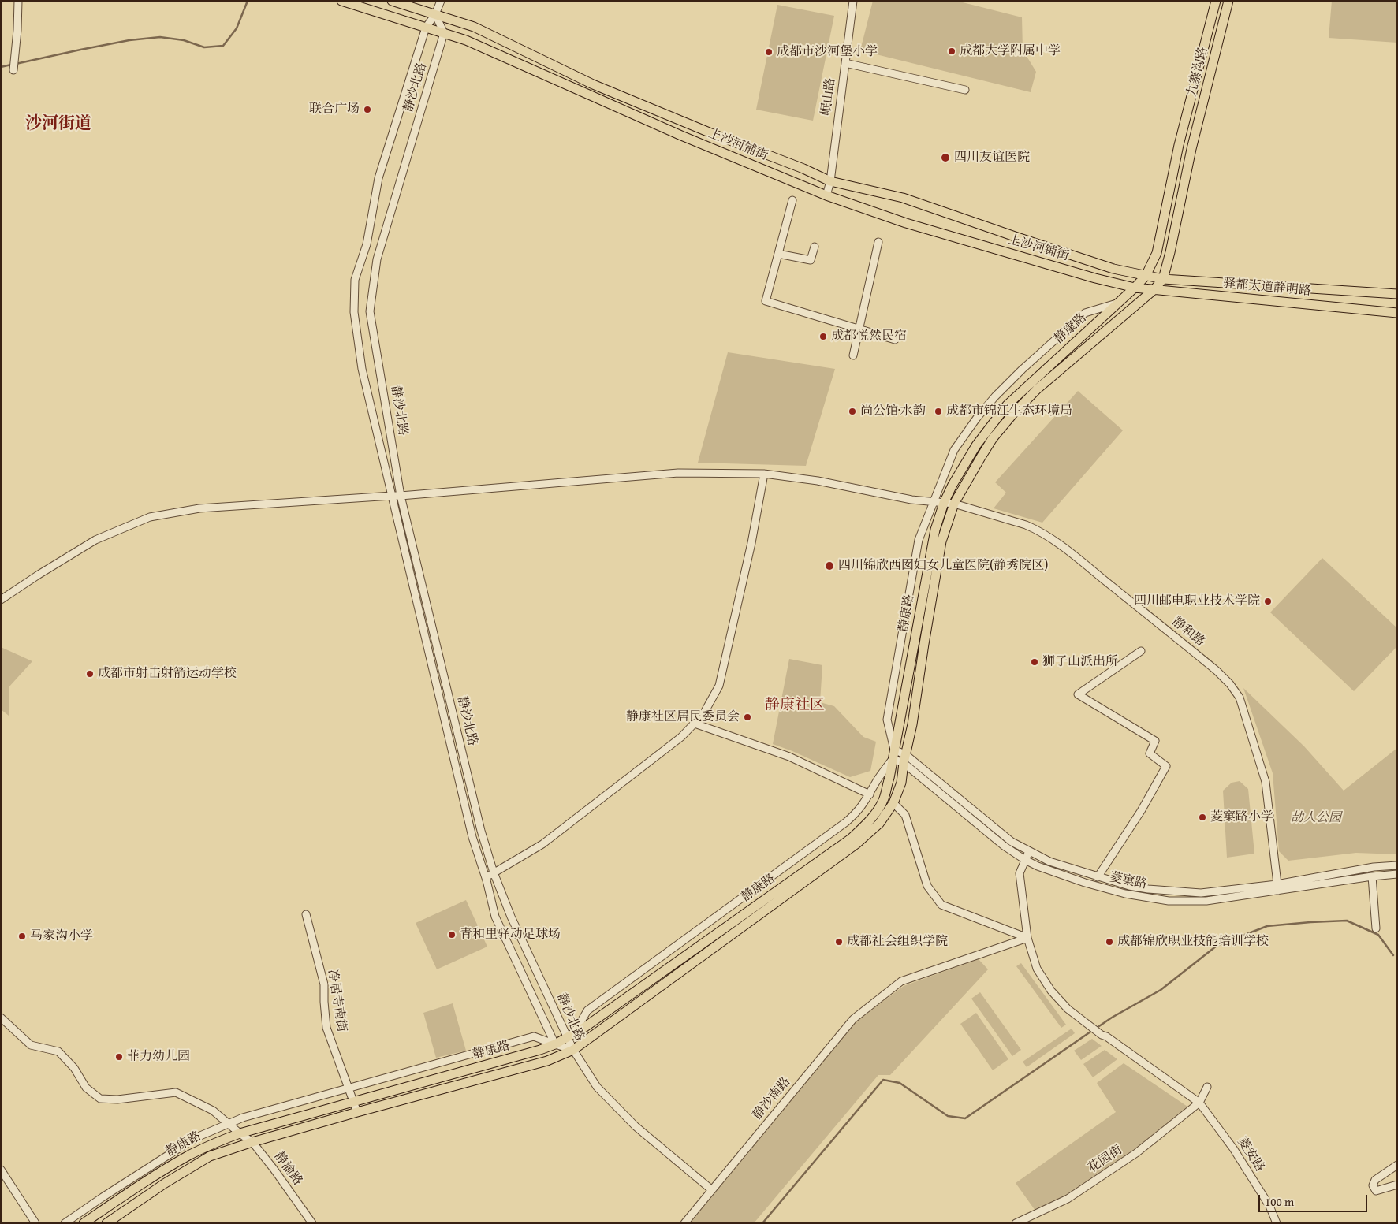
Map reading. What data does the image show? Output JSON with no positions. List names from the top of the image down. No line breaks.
{"streets":{"main road":["九寨沟路","上沙河铺街","驿都大道静明路","静康路"],"street":["静沙北路","岷山路","静和路","菱窠路","净居寺南街","静沙南路","菱安路","花园街","静渝路"]},"crossings":[["九寨沟路","上沙河铺街"],["九寨沟路","驿都大道静明路"],["九寨沟路","静康路"],["静沙北路","上沙河铺街"],["静沙北路","静康路"],["静沙北路","静和路"],["岷山路","上沙河铺街"],["上沙河铺街","驿都大道静明路"],["上沙河铺街","静康路"],["驿都大道静明路","静康路"],["静康路","静和路"],["静康路","菱窠路"],["静康路","净居寺南街"],["静康路","静渝路"],["静和路","菱窠路"],["菱窠路","菱安路"],["静沙南路","菱安路"],["菱安路","花园街"]],"districts":["沙河街道","静康社区"],"parks":["劼人公园"],"places":["成都大学附属中学","成都市沙河堡小学","联合广场","四川友谊医院","成都悦然民宿","尚公馆·水韵","成都市锦江生态环境局","四川锦欣西囡妇女儿童医院(静秀院区)","四川邮电职业技术学院","狮子山派出所","成都市射击射箭运动学校","静康社区居民委员会","菱窠路小学","青和里驿动足球场","马家沟小学","成都社会组织学院","成都锦欣职业技能培训学校","菲力幼儿园"],"scale_bar":"100 m"}
